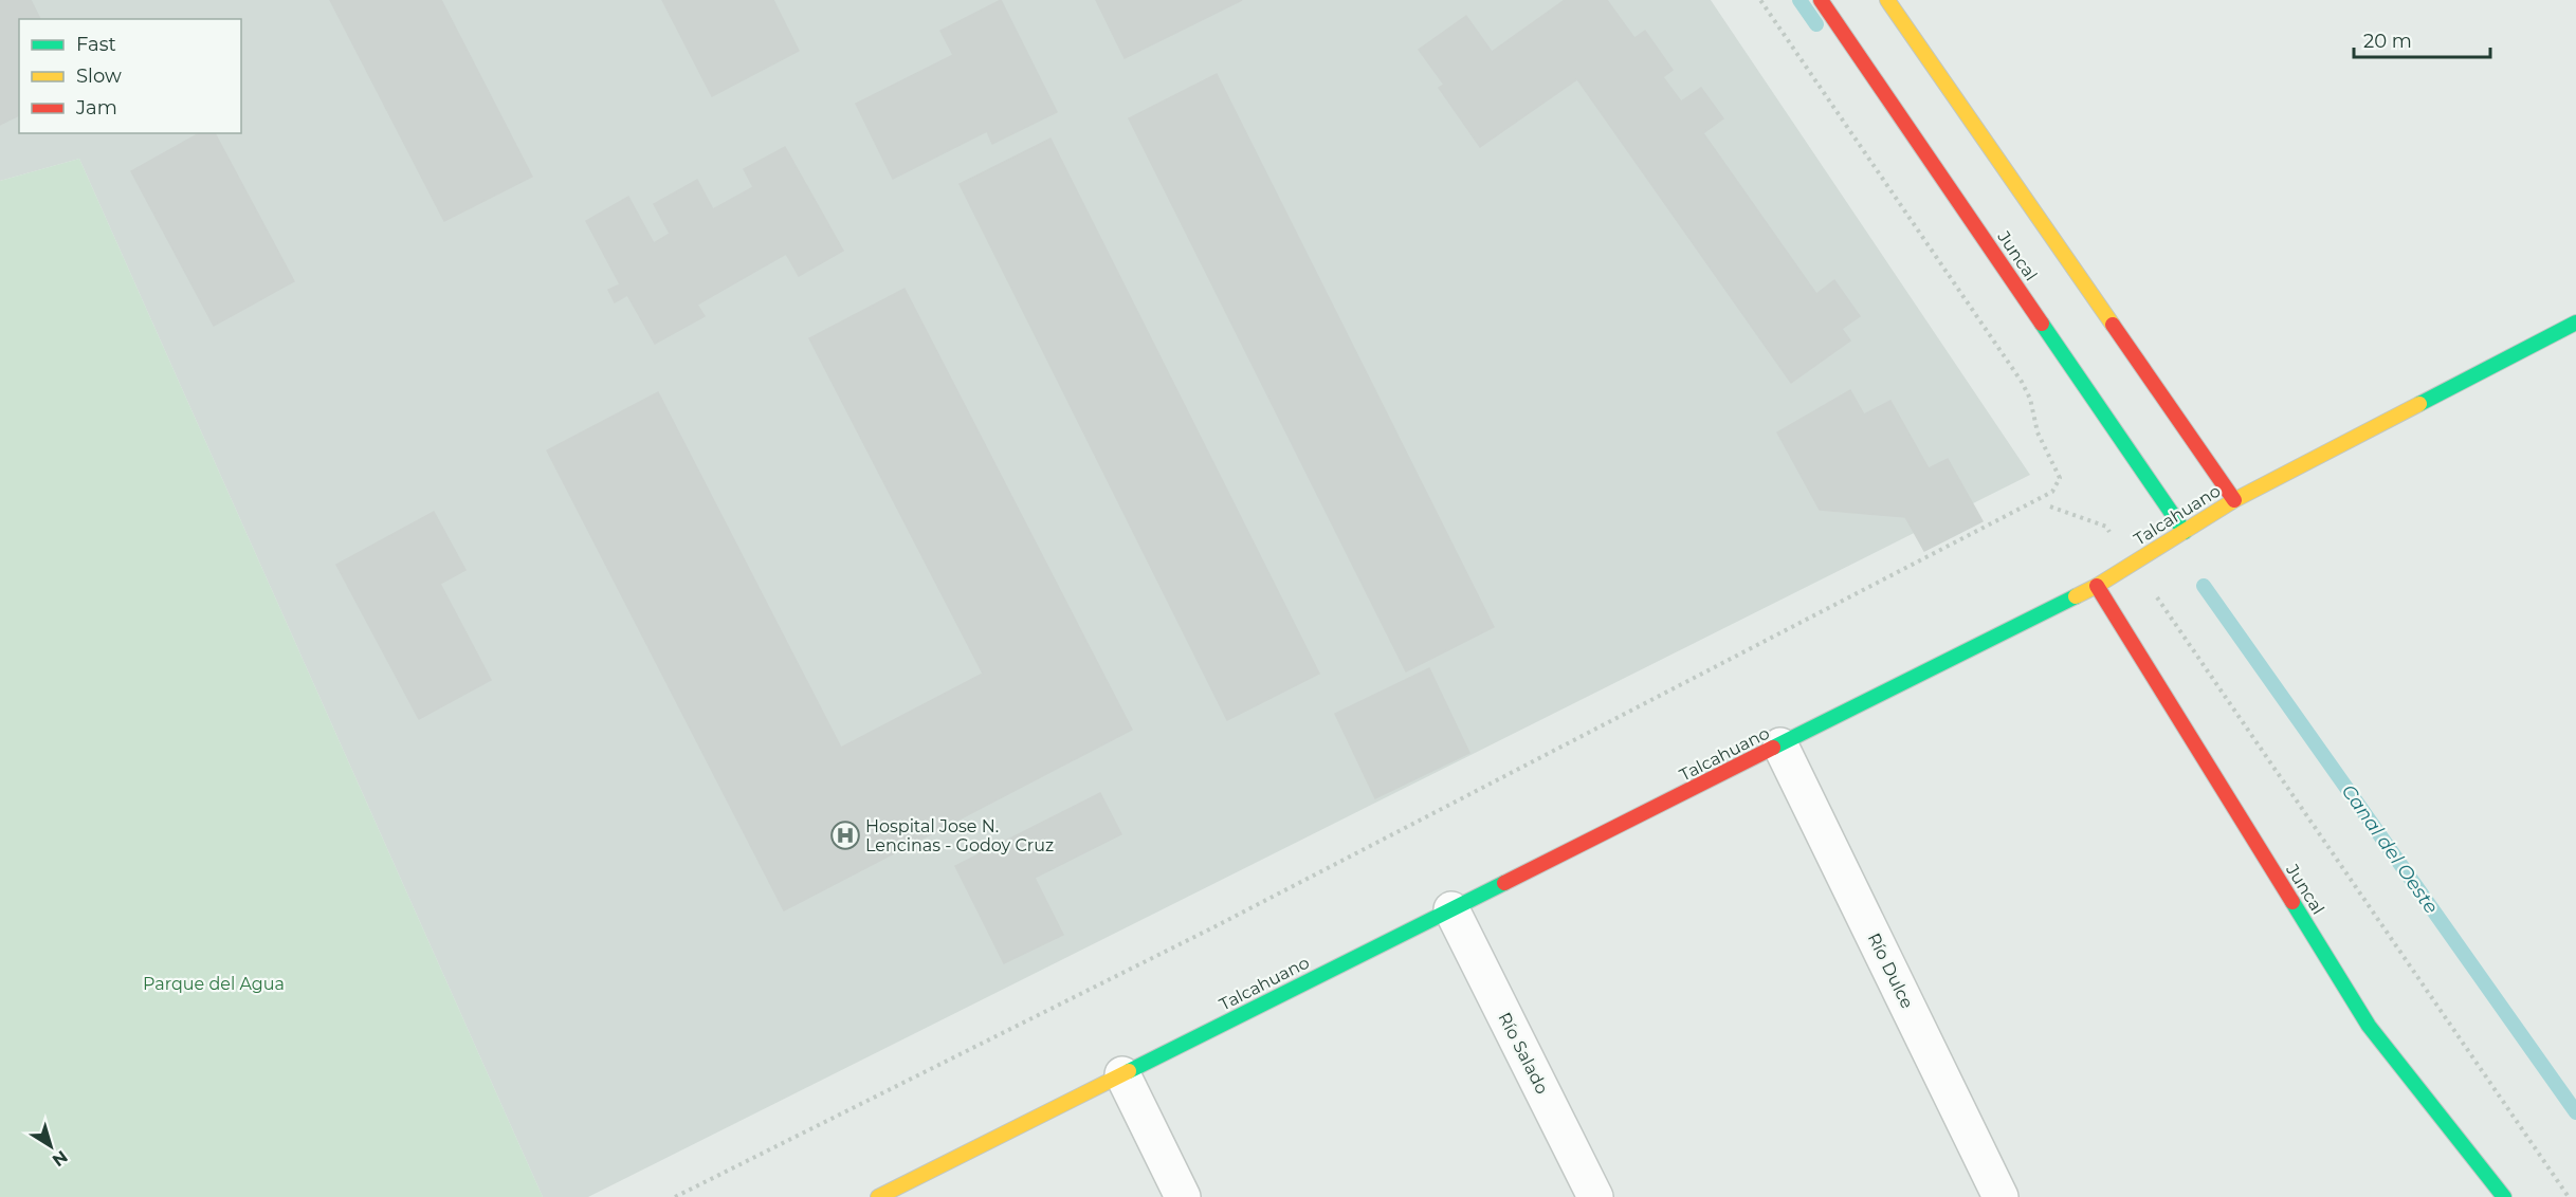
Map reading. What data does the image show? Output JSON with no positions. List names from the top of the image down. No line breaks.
{"streets":{"street":["Juncal","Talcahuano","Río Dulce","Río Salado"]},"crossings":[["Juncal","Talcahuano"],["Talcahuano","Río Dulce"],["Talcahuano","Río Salado"]],"water":["Canal del Oeste"],"parks":["Parque del Agua"],"places":{"hospital":["Hospital Jose N. Lencinas - Godoy Cruz"]},"legend":["Fast","Slow","Jam"],"scale_bar":"20 m","north":"bottom right"}
